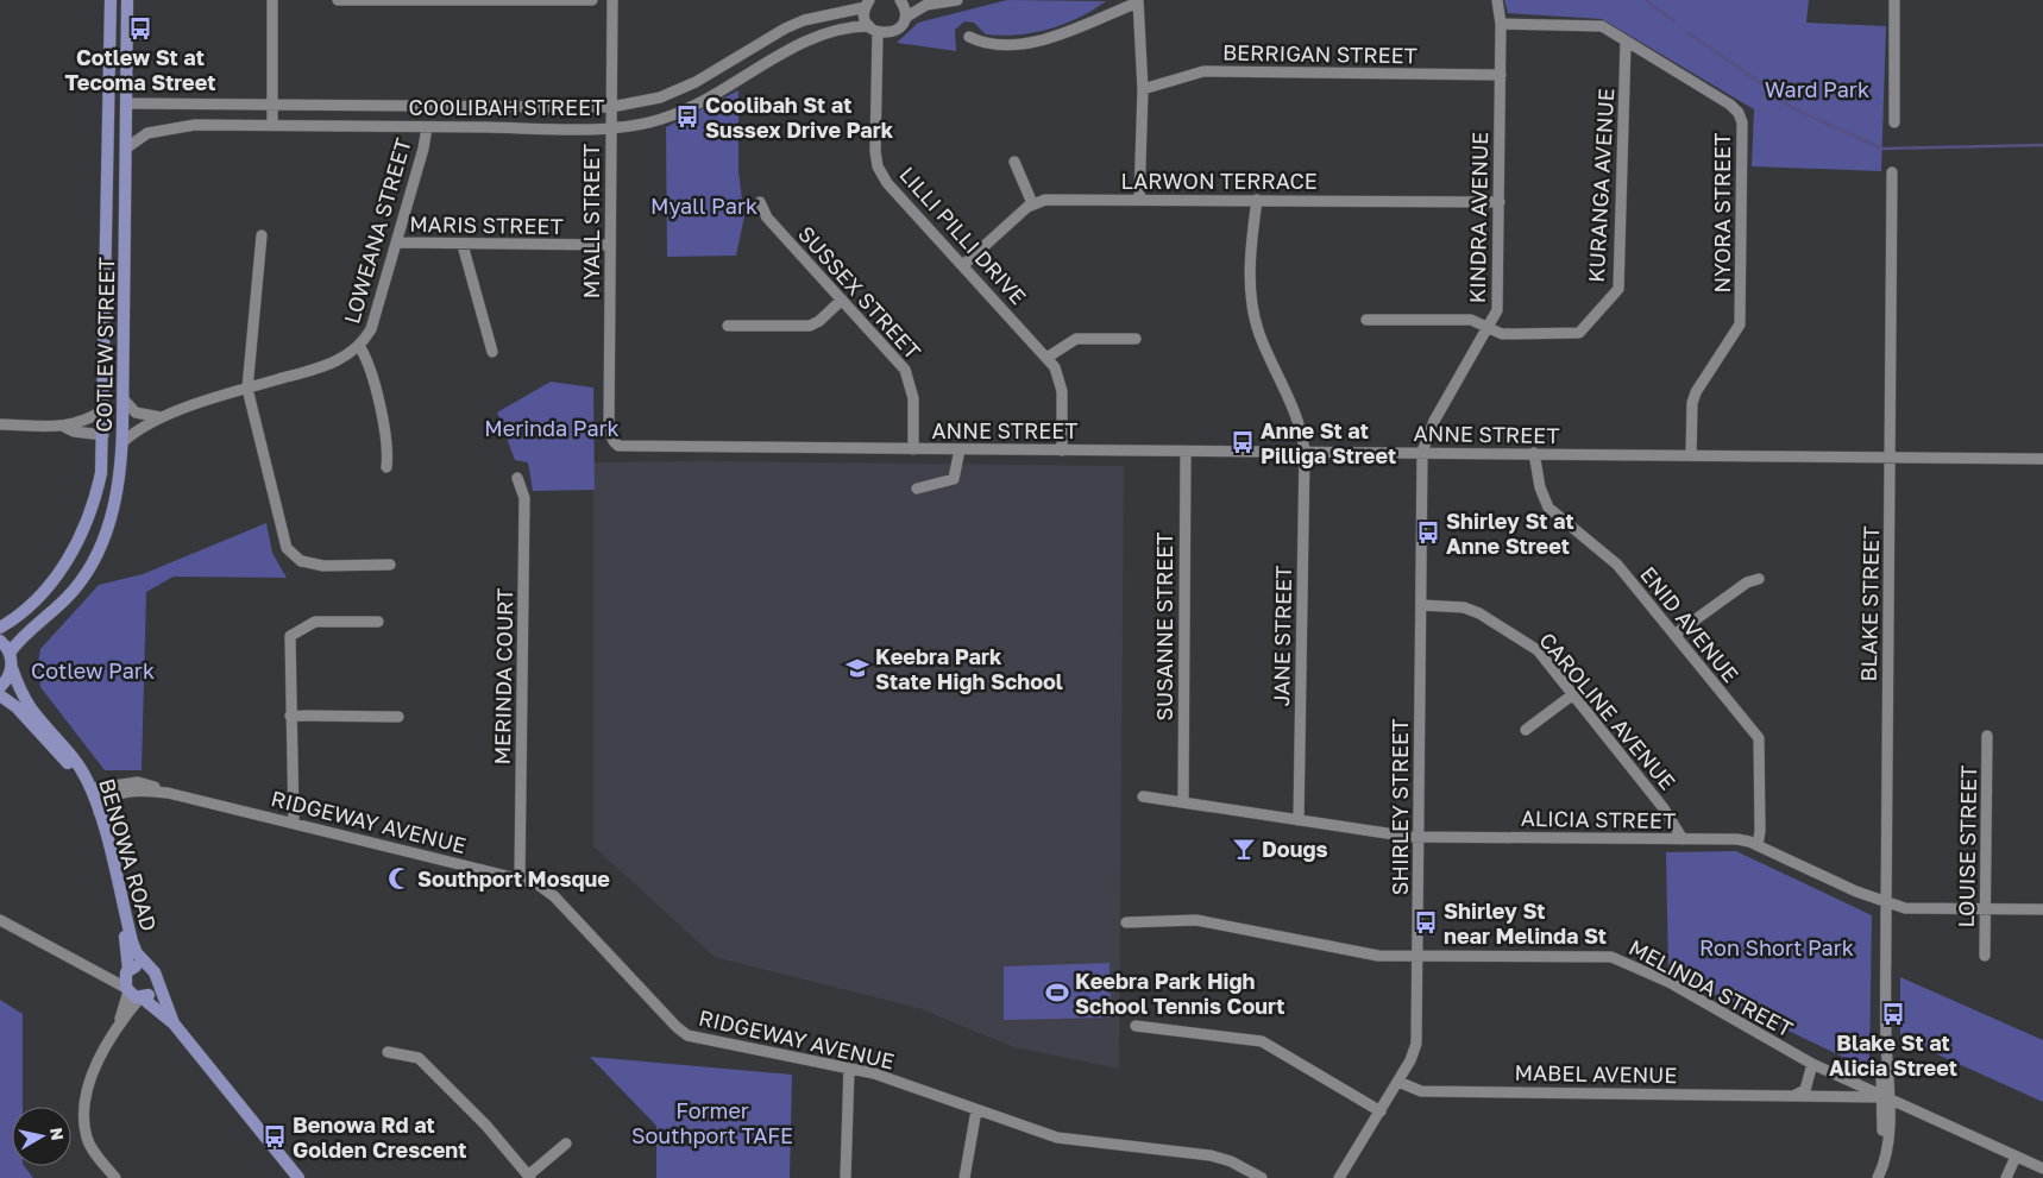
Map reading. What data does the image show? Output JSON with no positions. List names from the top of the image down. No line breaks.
{"streets":{"main road":["COTLEW STREET","BENOWA ROAD"],"street":["BERRIGAN STREET","COOLIBAH STREET","LARWON TERRACE","KURANGA AVENUE","NYORA STREET","KINDRA AVENUE","MYALL STREET","MARIS STREET","LOWEANA STREET","LILLI PILLI DRIVE","SUSSEX STREET","ANNE STREET","BLAKE STREET","ENID AVENUE","SUSANNE STREET","JANE STREET","MERINDA COURT","CAROLINE AVENUE","SHIRLEY STREET","ALICIA STREET","RIDGEWAY AVENUE","LOUISE STREET","MELINDA STREET","MABEL AVENUE"]},"crossings":[["BERRIGAN STREET","KINDRA AVENUE"],["COOLIBAH STREET","MYALL STREET"],["COOLIBAH STREET","LOWEANA STREET"],["COOLIBAH STREET","LILLI PILLI DRIVE"],["COOLIBAH STREET","COTLEW STREET"],["LARWON TERRACE","KINDRA AVENUE"],["LARWON TERRACE","JANE STREET"],["KURANGA AVENUE","NYORA STREET"],["KURANGA AVENUE","KINDRA AVENUE"],["NYORA STREET","KINDRA AVENUE"],["NYORA STREET","ANNE STREET"],["KINDRA AVENUE","ANNE STREET"],["KINDRA AVENUE","SHIRLEY STREET"],["MYALL STREET","MARIS STREET"],["MYALL STREET","ANNE STREET"],["MARIS STREET","LOWEANA STREET"],["LOWEANA STREET","COTLEW STREET"],["LILLI PILLI DRIVE","ANNE STREET"],["SUSSEX STREET","ANNE STREET"],["COTLEW STREET","BENOWA ROAD"],["ANNE STREET","BLAKE STREET"],["ANNE STREET","ENID AVENUE"],["ANNE STREET","SUSANNE STREET"],["ANNE STREET","JANE STREET"],["ANNE STREET","SHIRLEY STREET"],["BLAKE STREET","ALICIA STREET"],["BLAKE STREET","MELINDA STREET"],["BLAKE STREET","MABEL AVENUE"],["ENID AVENUE","ALICIA STREET"],["SUSANNE STREET","ALICIA STREET"],["JANE STREET","ALICIA STREET"],["MERINDA COURT","RIDGEWAY AVENUE"],["CAROLINE AVENUE","SHIRLEY STREET"],["CAROLINE AVENUE","ALICIA STREET"],["SHIRLEY STREET","ALICIA STREET"],["SHIRLEY STREET","MELINDA STREET"],["SHIRLEY STREET","MABEL AVENUE"],["ALICIA STREET","LOUISE STREET"],["RIDGEWAY AVENUE","BENOWA ROAD"],["MELINDA STREET","MABEL AVENUE"]],"parks":["Ward Park","Myall Park","Merinda Park","Cotlew Park","Ron Short Park","Former Southport TAFE"],"places":{"bus stop":["Cotlew St at Tecoma Street","Coolibah St at Sussex Drive Park","Anne St at Pilliga Street","Shirley St at Anne Street","Shirley St near Melinda St","Blake St at Alicia Street","Benowa Rd at Golden Crescent"],"school or university":["Keebra Park State High School"],"bar":["Dougs"],"mosque":["Southport Mosque"],"sports":["Keebra Park High School Tennis Court"]},"north":"right"}
